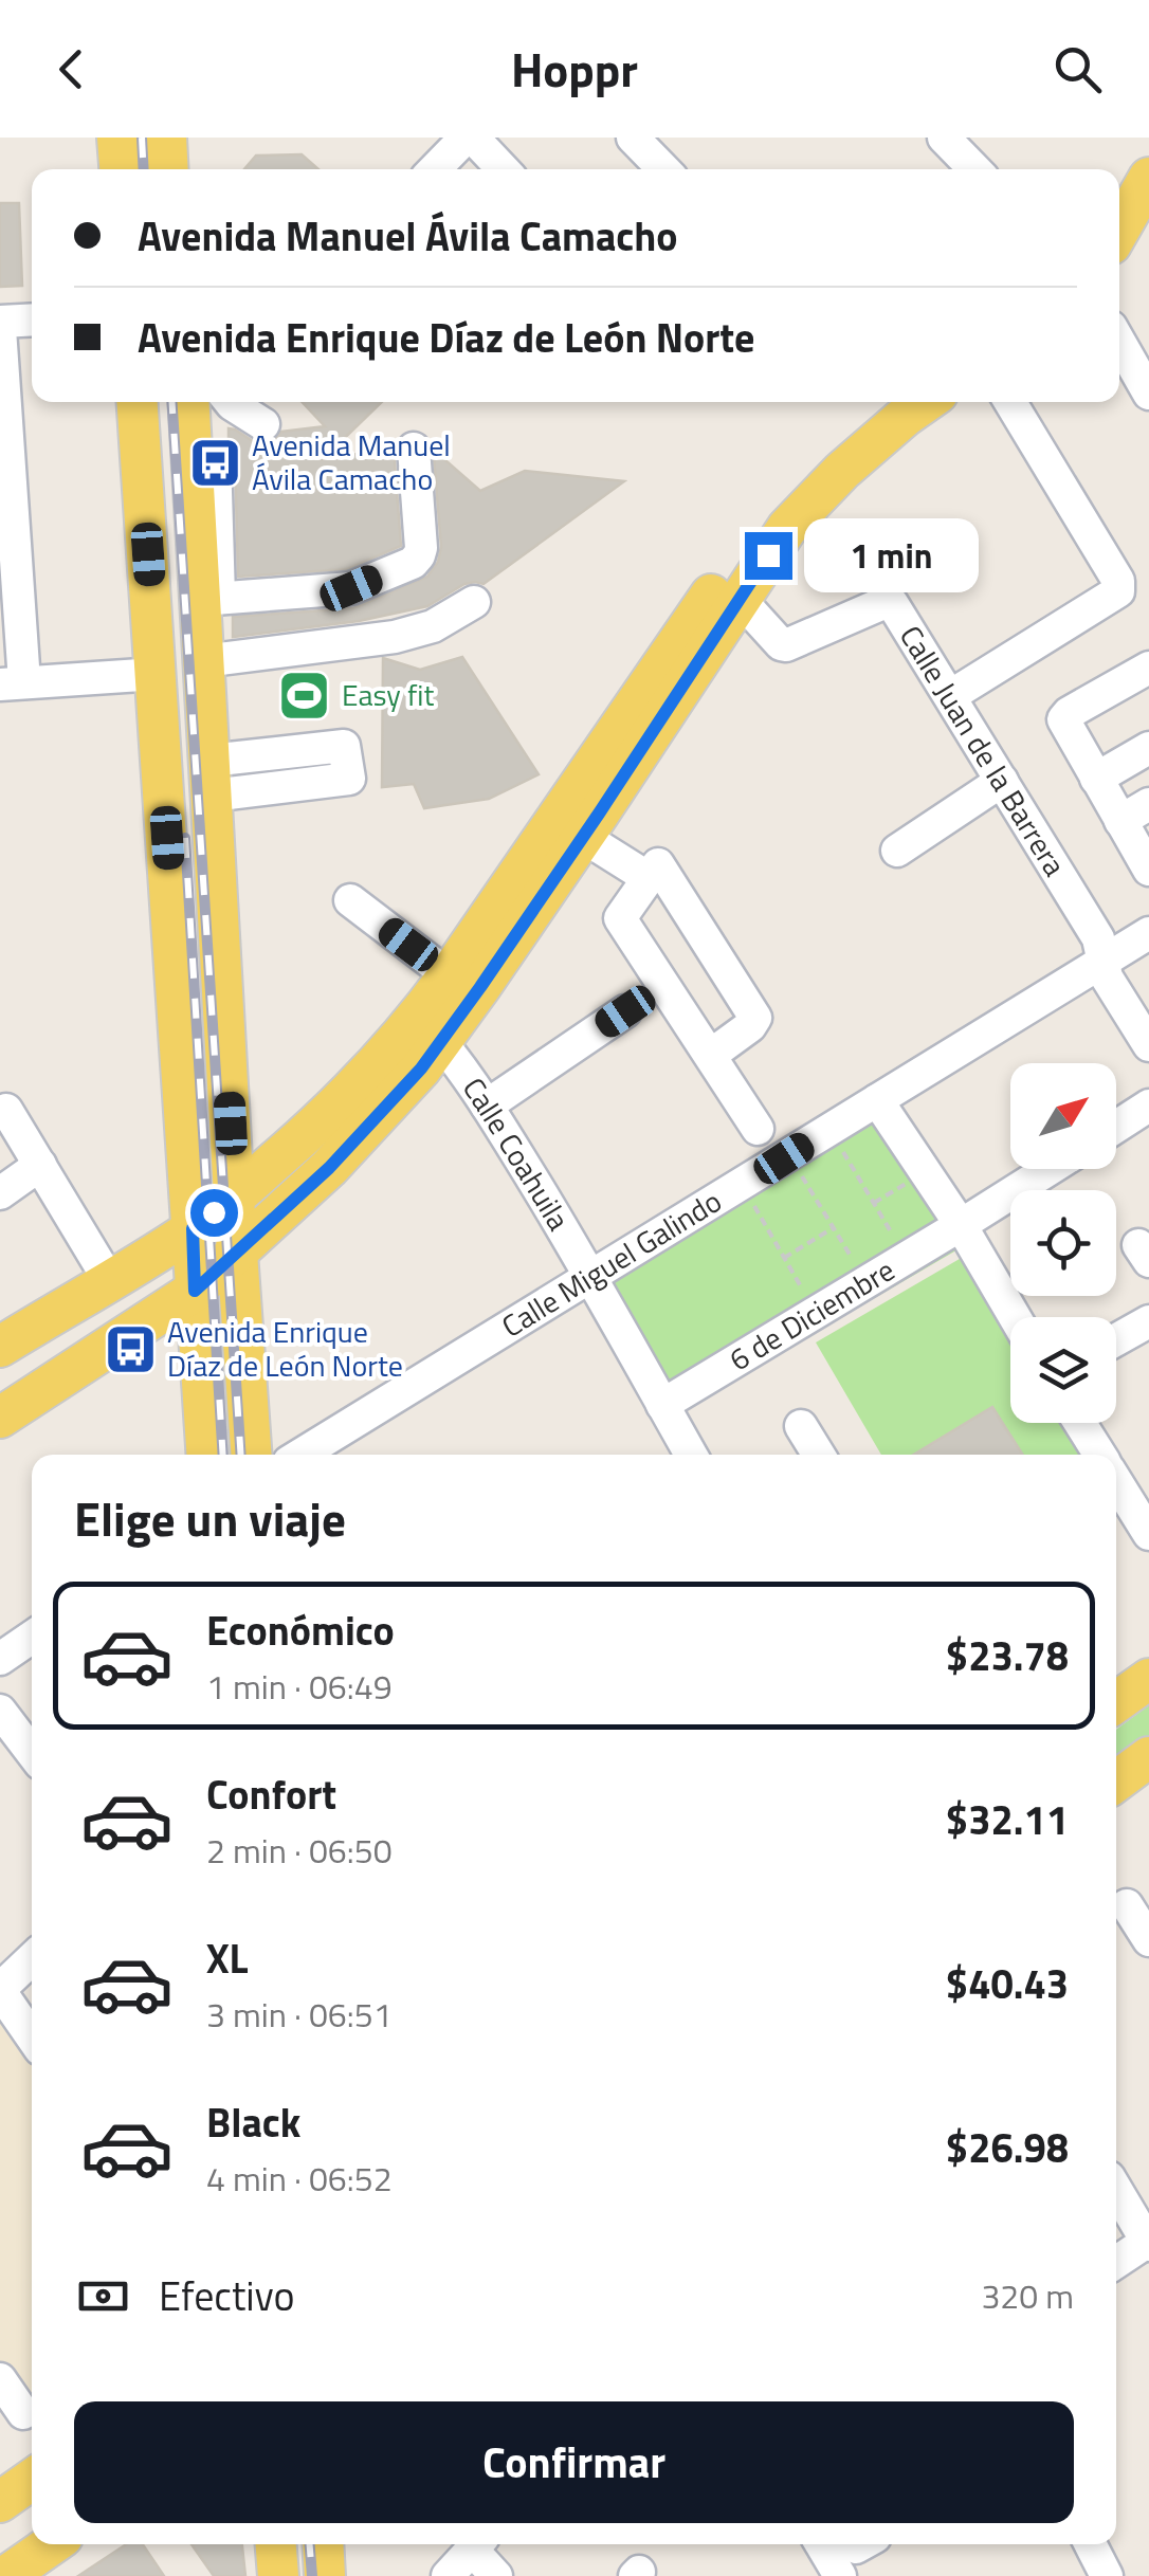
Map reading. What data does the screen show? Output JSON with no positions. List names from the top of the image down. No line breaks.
{"streets":{"street":["Calle Juan de la Barrera","Calle Coahuila","Calle Miguel Galindo","6 de Diciembre"]},"crossings":[["Calle Juan de la Barrera","Calle Miguel Galindo"],["Calle Coahuila","Calle Miguel Galindo"],["Calle Coahuila","6 de Diciembre"]],"places":{"bus stop":["Avenida Manuel Ávila Camacho","Avenida Enrique Díaz de León Norte"],"sports":["Easy fit"]},"north":"top right","page":{"header":"Hoppr","banner":["Avenida Manuel Ávila Camacho","Avenida Enrique Díaz de León Norte"],"bubble":"1 min","heading":"Elige un viaje","list":[{"name":"Económico","note":"1 min · 06:49","value":"$23.78"},{"name":"Confort","note":"2 min · 06:50","value":"$32.11"},{"name":"XL","note":"3 min · 06:51","value":"$40.43"},{"name":"Black","note":"4 min · 06:52","value":"$26.98"}],"pay":["Efectivo","320 m"],"buttons":"Confirmar"}}
